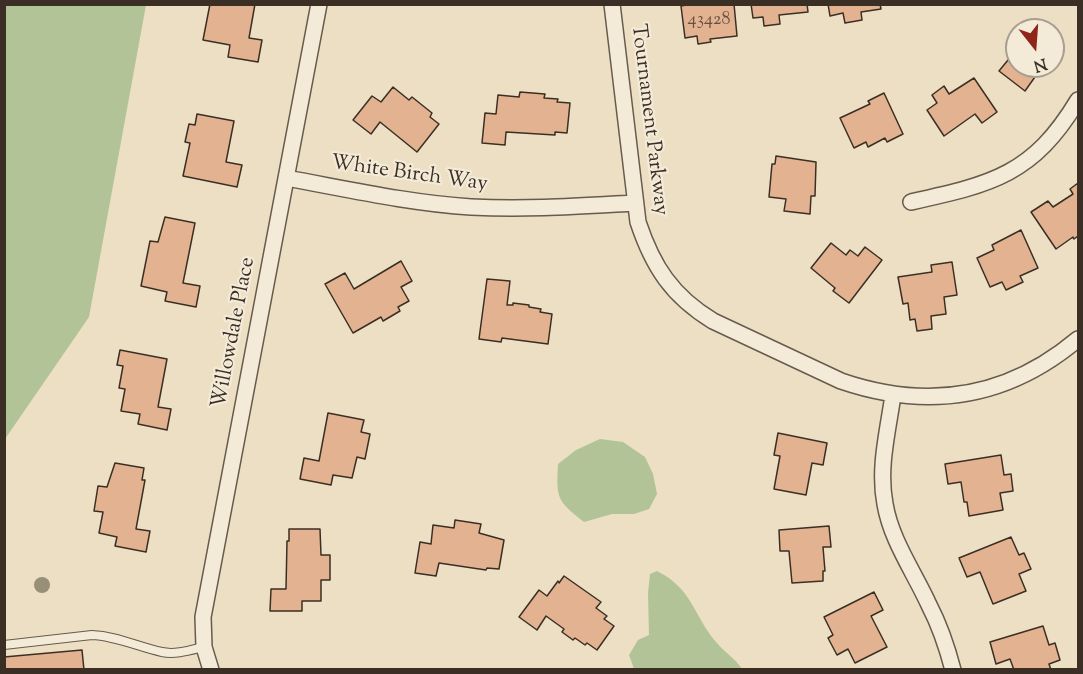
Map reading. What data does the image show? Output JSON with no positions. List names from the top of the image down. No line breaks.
{"streets":{"street":["Tournament Parkway","White Birch Way","Willowdale Place"]},"crossings":[["Tournament Parkway","White Birch Way"],["White Birch Way","Willowdale Place"]],"house_numbers":["43428"],"north":"bottom"}
